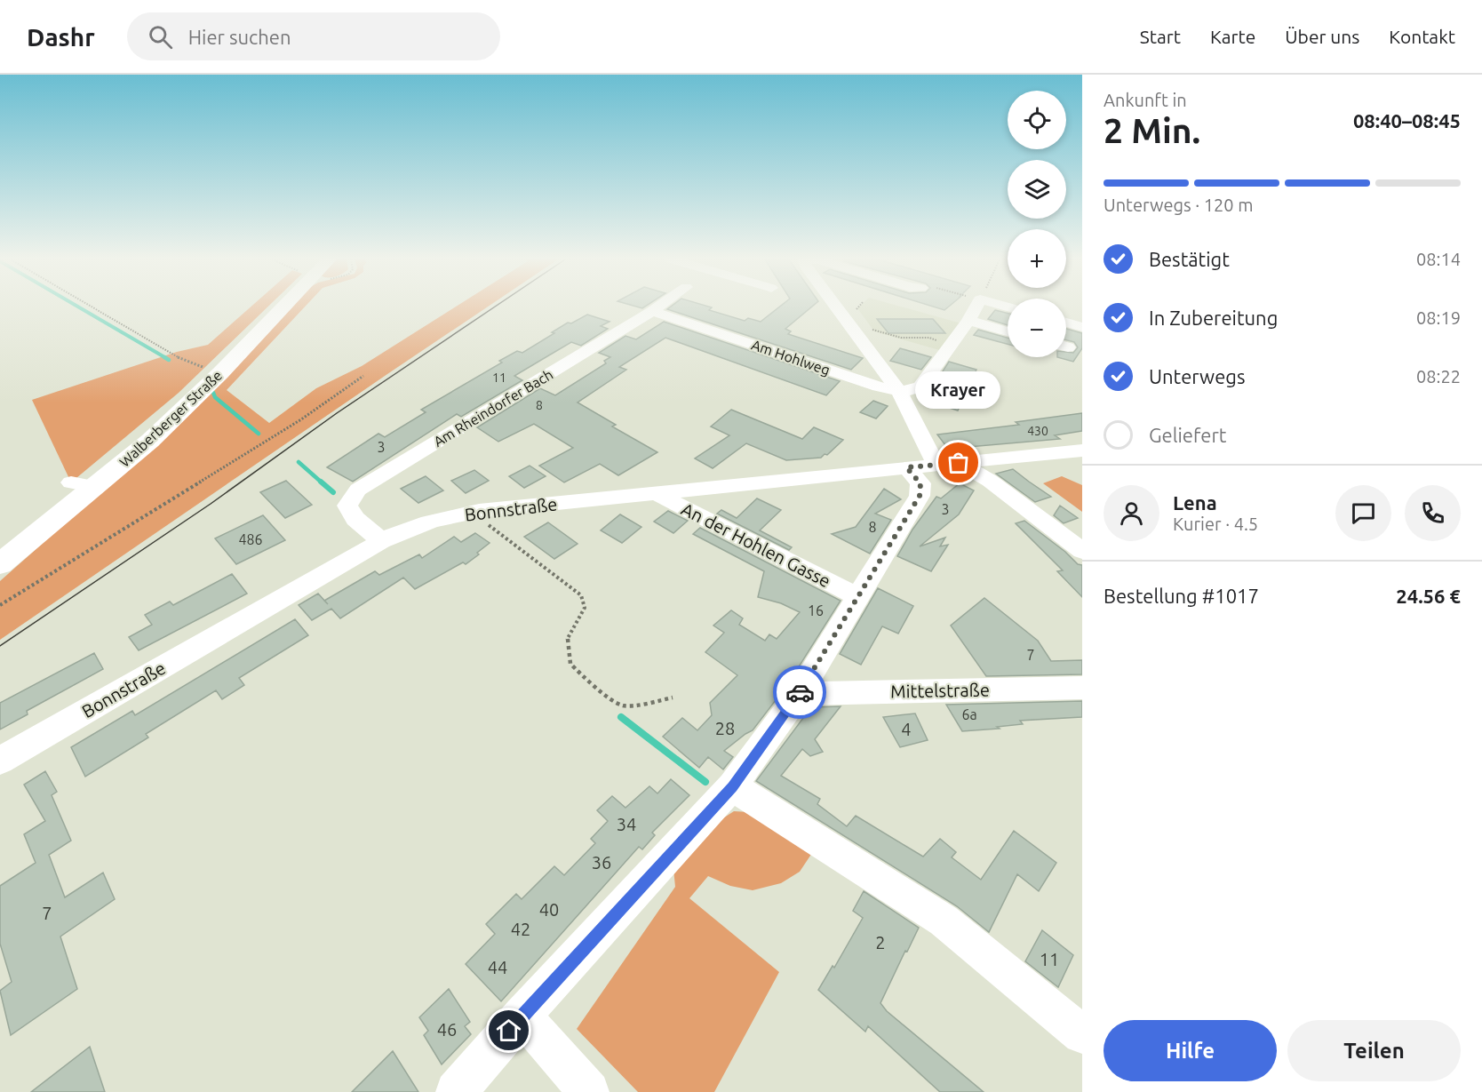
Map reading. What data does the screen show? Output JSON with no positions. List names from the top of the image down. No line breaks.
{"streets":{"main road":["Walberberger Straße"],"street":["Am Hohlweg","Am Rheindorfer Bach","Bonnstraße","An der Hohlen Gasse","Mittelstraße"]},"crossings":[["Am Hohlweg","Am Rheindorfer Bach"],["Am Rheindorfer Bach","Bonnstraße"],["Bonnstraße","An der Hohlen Gasse"]],"places":["Krayer"],"house_numbers":["11","8","430","3","3","8","486","16","7","6a","28","4","34","36","40","7","42","2","11","44","46"],"page":{"header":"Dashr","search":"Hier suchen","nav":["Start","Karte","Über uns","Kontakt"],"heading":["2 Min.","Ankunft in","08:40–08:45"],"panel":["Lena","Kurier · 4.5","Bestellung #1017","24.56 €"],"map_buttons":["+","−"],"bar":"Unterwegs · 120 m","list":[["Bestätigt","08:14"],["In Zubereitung","08:19"],["Unterwegs","08:22"],"Geliefert"],"bubble":"Krayer","buttons":["Hilfe","Teilen"]}}
